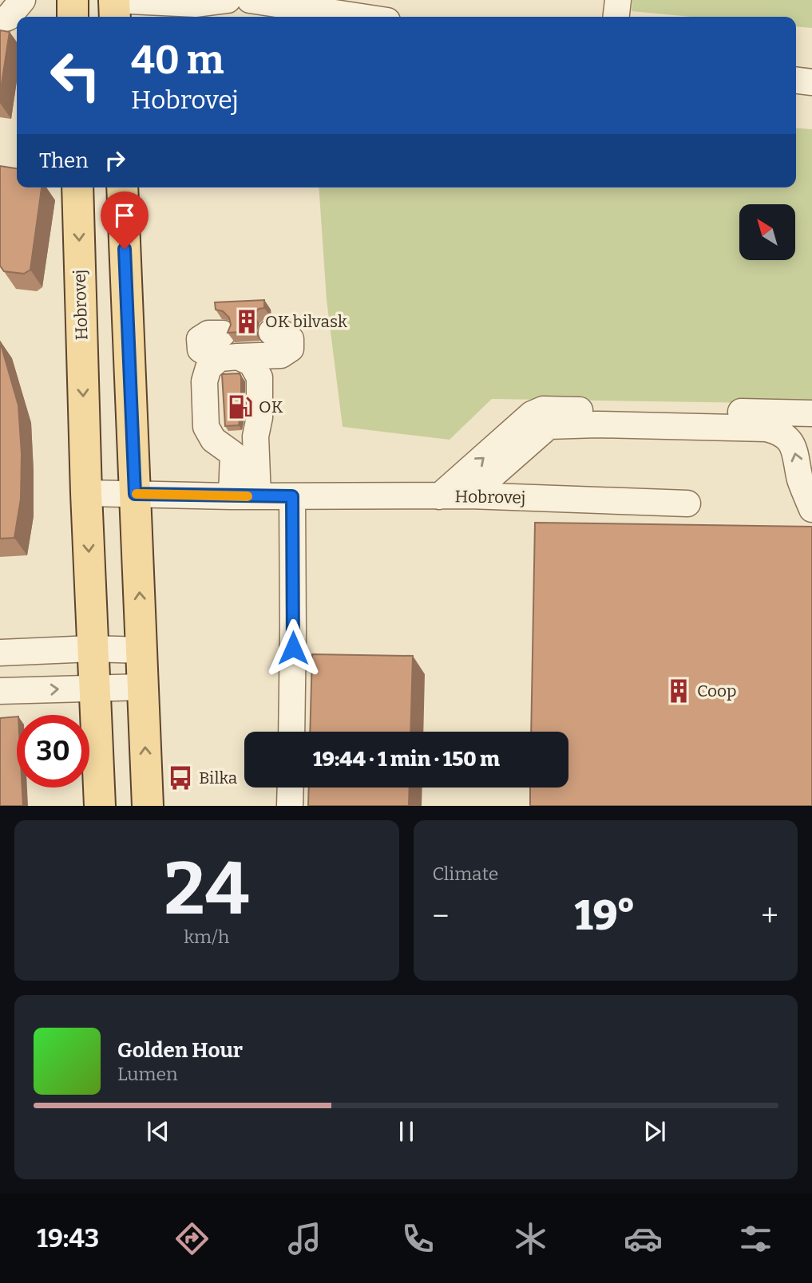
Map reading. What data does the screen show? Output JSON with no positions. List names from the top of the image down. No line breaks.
{"streets":{"main road":["Hobrovej"]},"places":{"building":["OK bilvask","Coop"],"fuel station":["OK"],"bus stop":["Bilka"]},"north":"top left","page":{"turn":["40 m","Hobrovej"],"then":"Then","limit":"30","trip":"19:44 · 1 min · 150 m","tile":[["24","km/h"],"Climate"],"heat":["−","19°","+"],"song":["Golden Hour","Lumen"],"tabs":"19:43"}}
